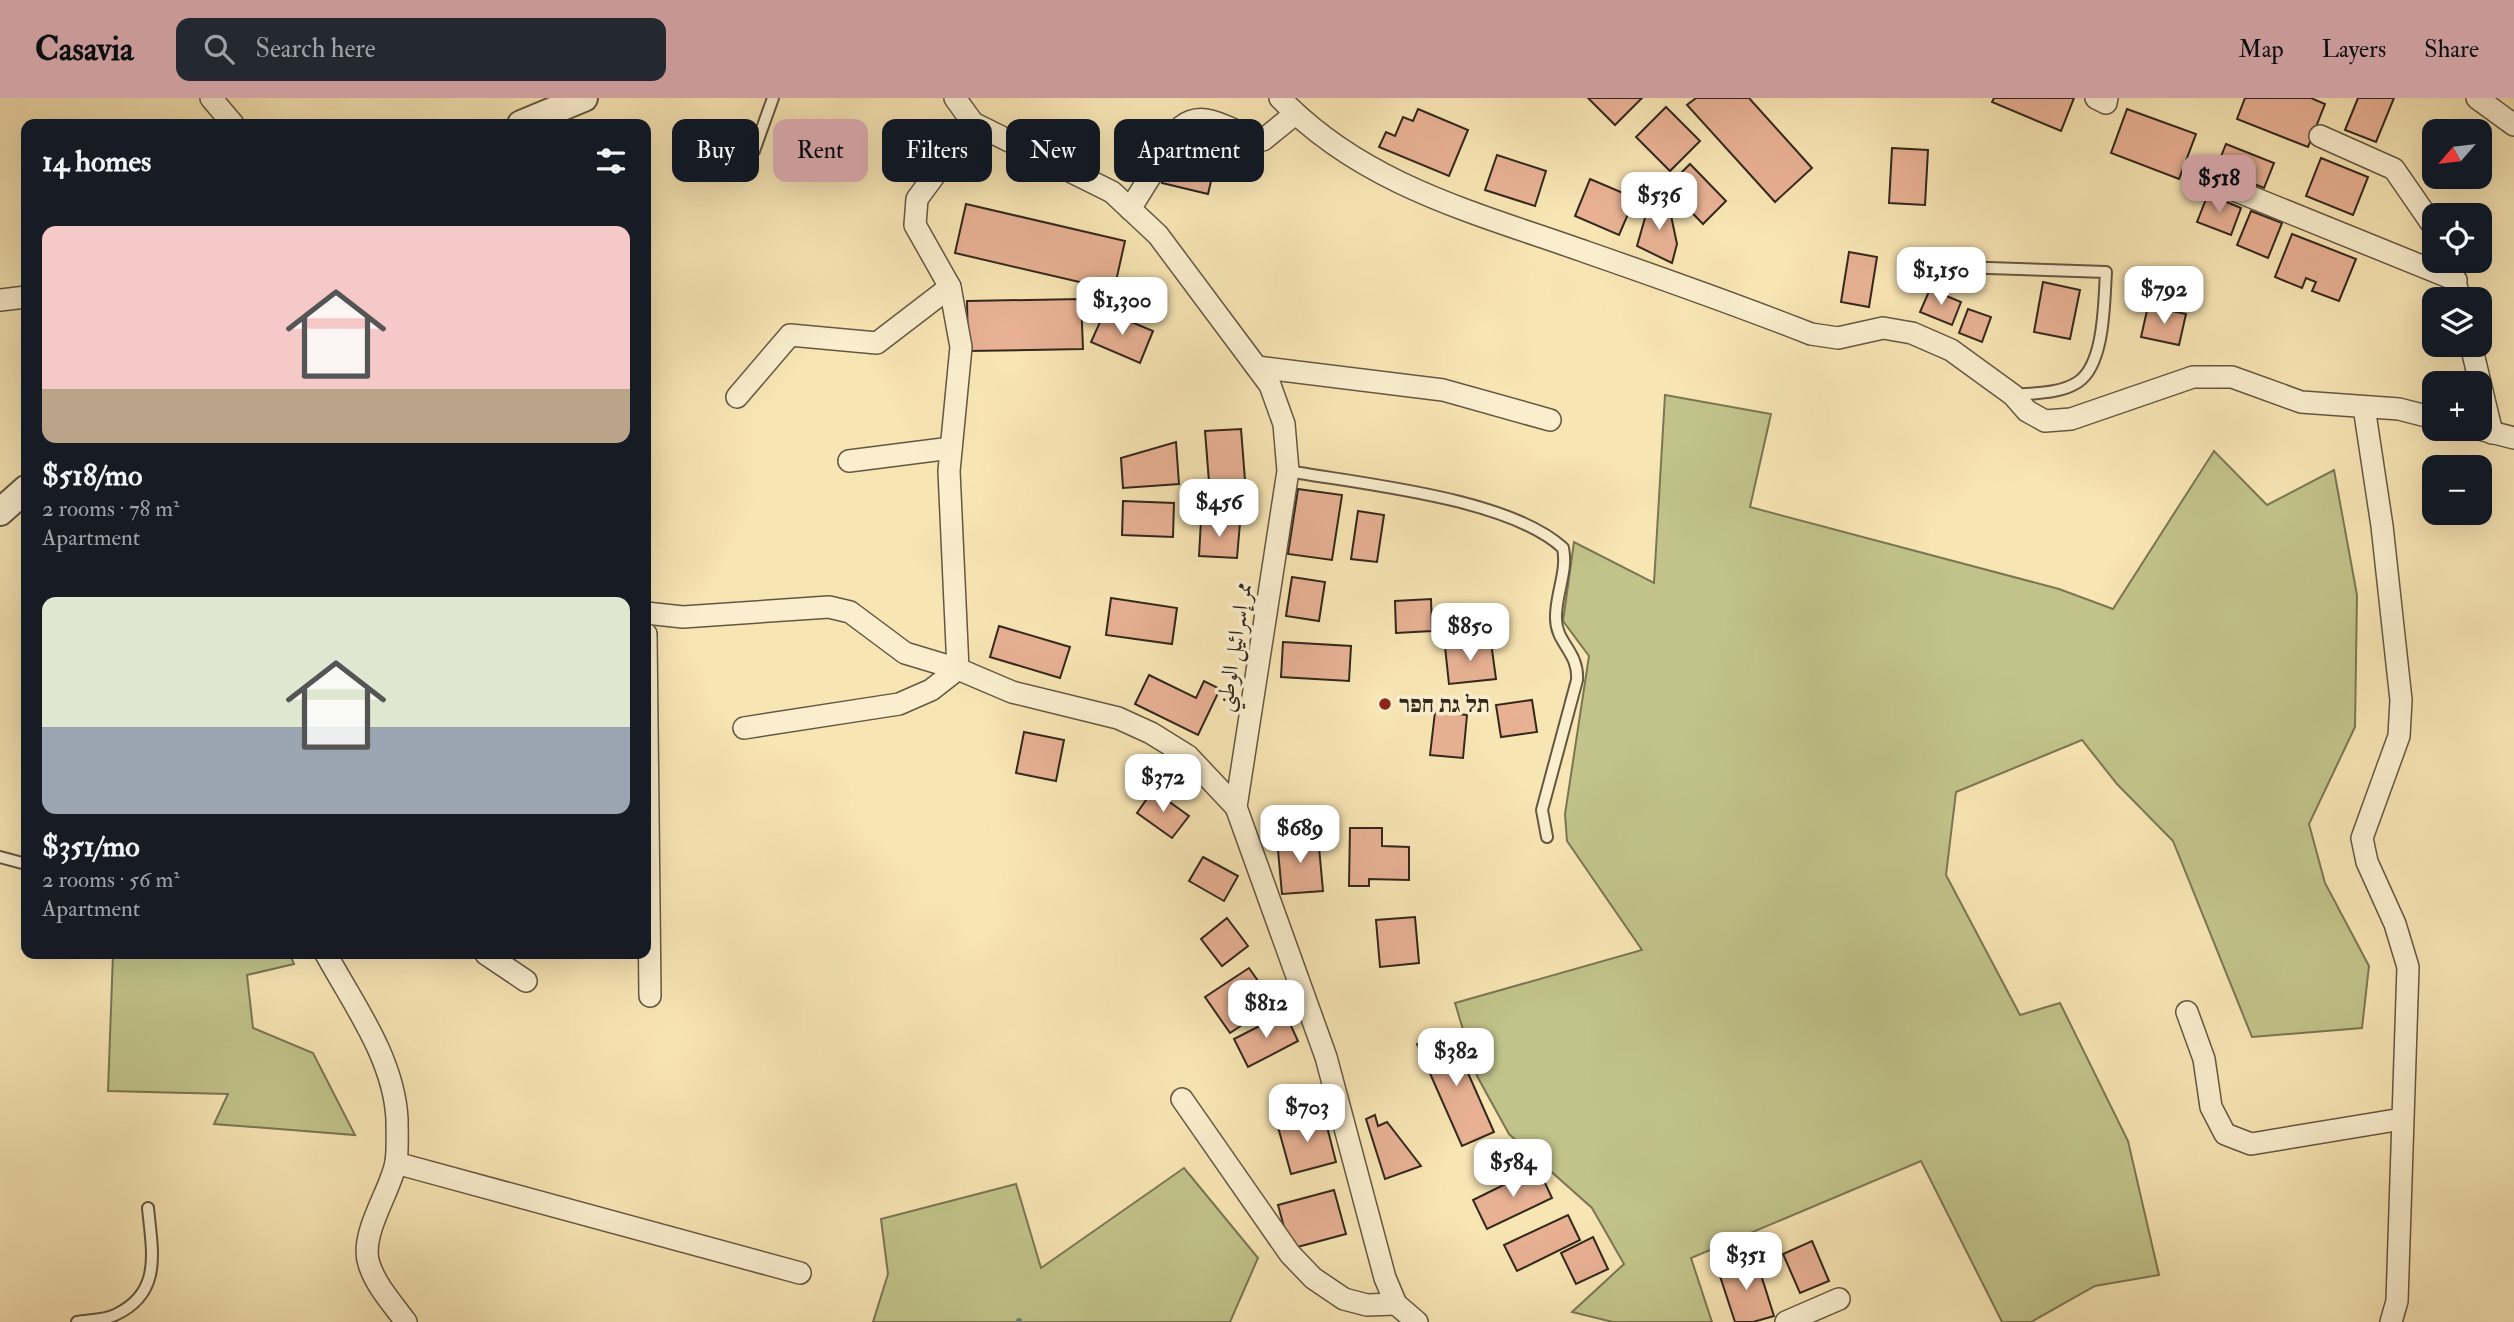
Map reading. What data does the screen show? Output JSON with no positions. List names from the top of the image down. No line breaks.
{"streets":{"street":["ممر إسرائيل الوطني"]},"places":["תל גת חפר"],"north":"bottom left","page":{"header":"Casavia","search":"Search here","nav":["Map","Layers","Share"],"map_buttons":["+","−"],"chip":["Buy","Rent","Filters","New","Apartment"],"heading":"14 homes","price":["$518","$536","$1,150","$792","$1,300","$456","$850","$372","$689","$812","$382","$703","$584","$351"],"list":[{"name":"$518/mo","note":"2 rooms · 78 m² · Apartment"},{"name":"$351/mo","note":"2 rooms · 56 m² · Apartment"}]}}
